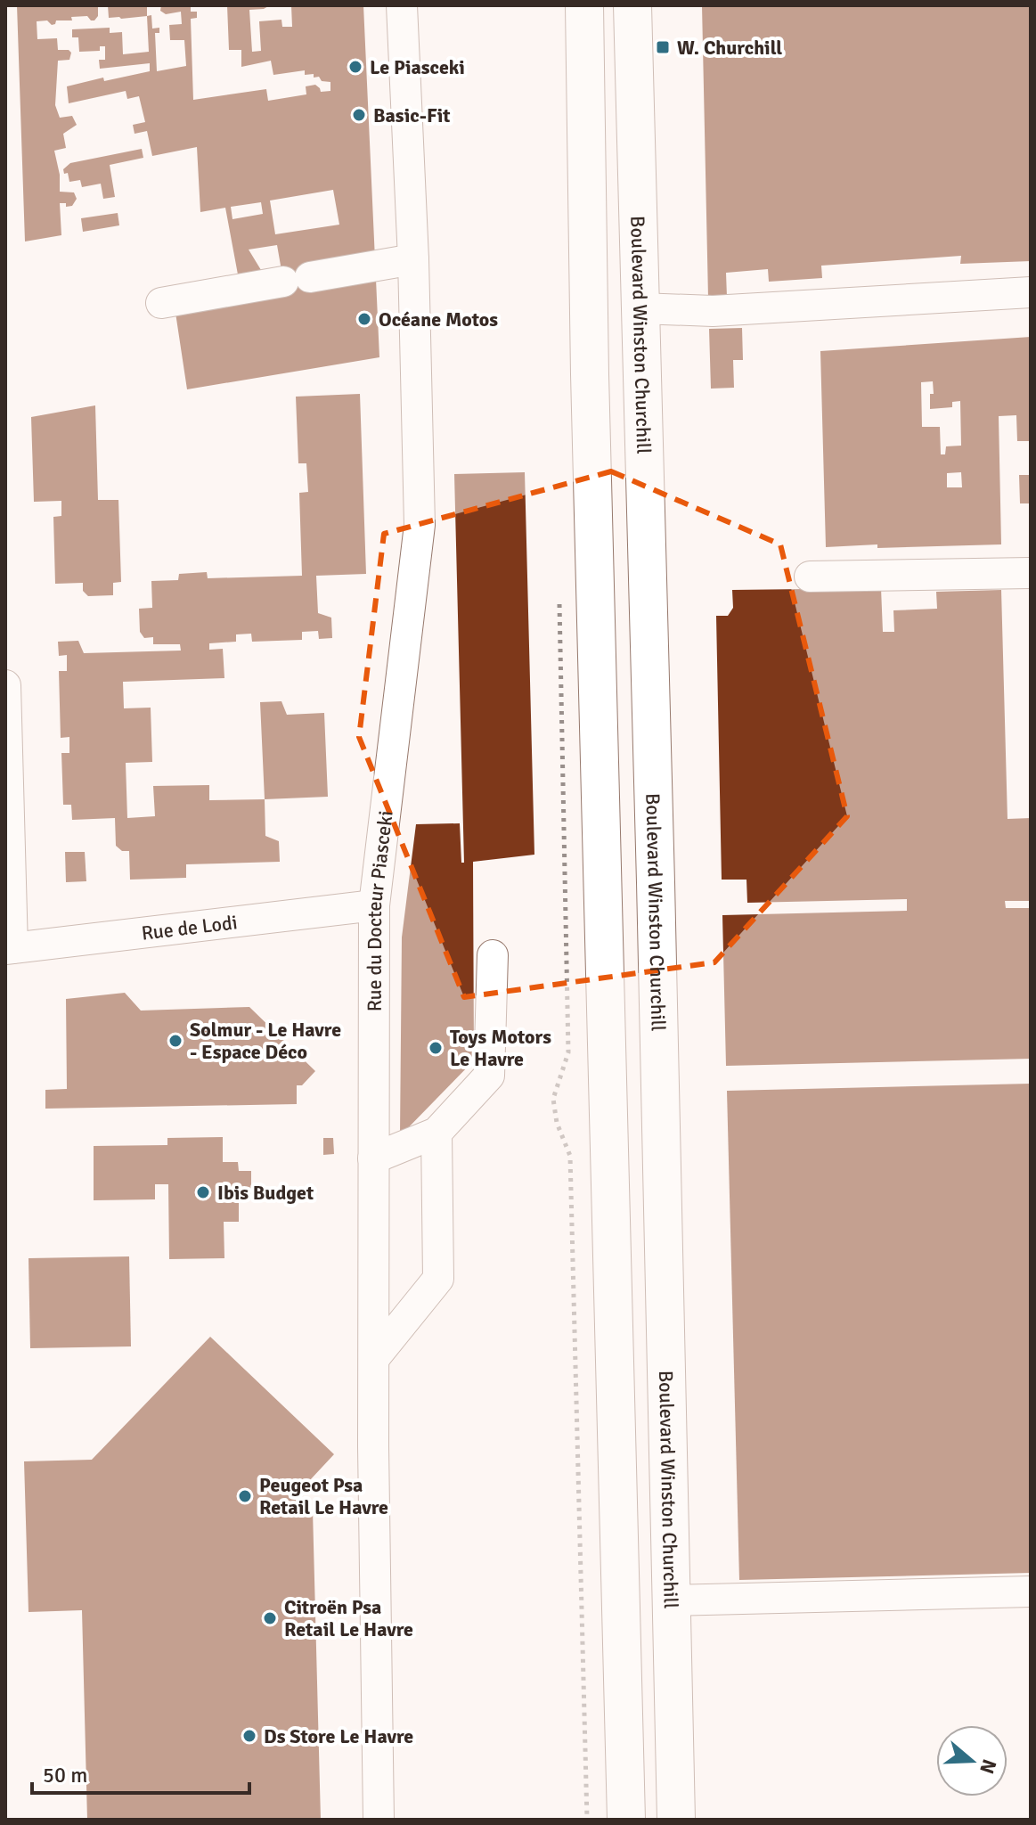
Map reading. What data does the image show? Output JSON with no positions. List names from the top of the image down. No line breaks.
{"streets":{"main road":["Boulevard Winston Churchill"],"street":["Rue du Docteur Piasceki","Rue de Lodi"]},"crossings":[["Rue du Docteur Piasceki","Rue de Lodi"]],"places":{"transit":["W. Churchill"],"other":["Le Piasceki","Basic-Fit","Océane Motos","Solmur - Le Havre - Espace Déco","Toys Motors Le Havre","Ibis Budget","Peugeot Psa Retail Le Havre","Citroën Psa Retail Le Havre","Ds Store Le Havre"]},"scale_bar":"50 m","north":"right"}
